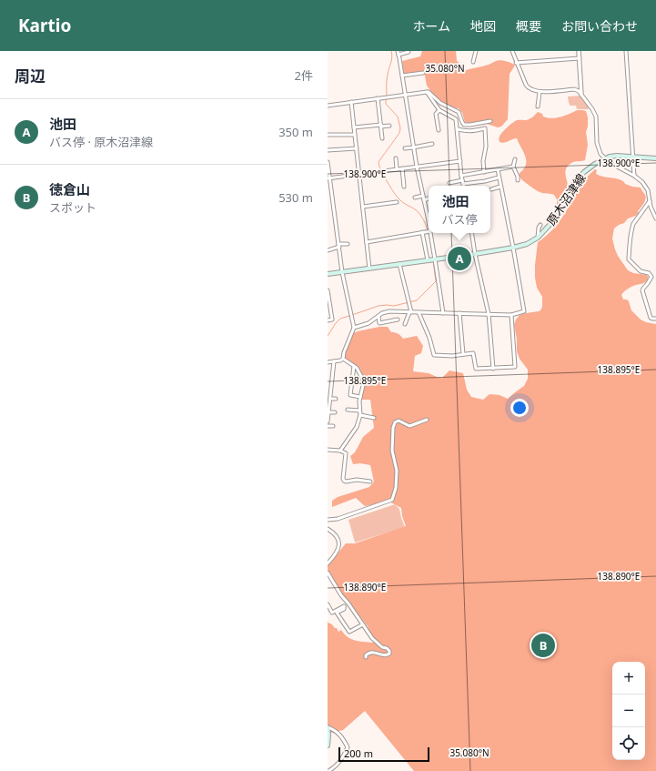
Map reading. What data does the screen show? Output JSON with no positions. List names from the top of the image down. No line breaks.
{"streets":{"main road":["原木沼津線"]},"scale_bar":"200 m","page":{"header":"Kartio","nav":["ホーム","地図","概要","お問い合わせ"],"heading":["周辺","2件"],"list":[{"mark":"A","name":"池田","note":"バス停 · 原木沼津線","value":"350 m"},{"mark":"B","name":"徳倉山","note":"スポット","value":"530 m"}],"popup":["池田","バス停"],"pins":["A","B"],"map_buttons":["+","−"],"scale":"200 m"},"coordinates":["35.080°N","138.900°E","138.895°E","138.890°E"]}
